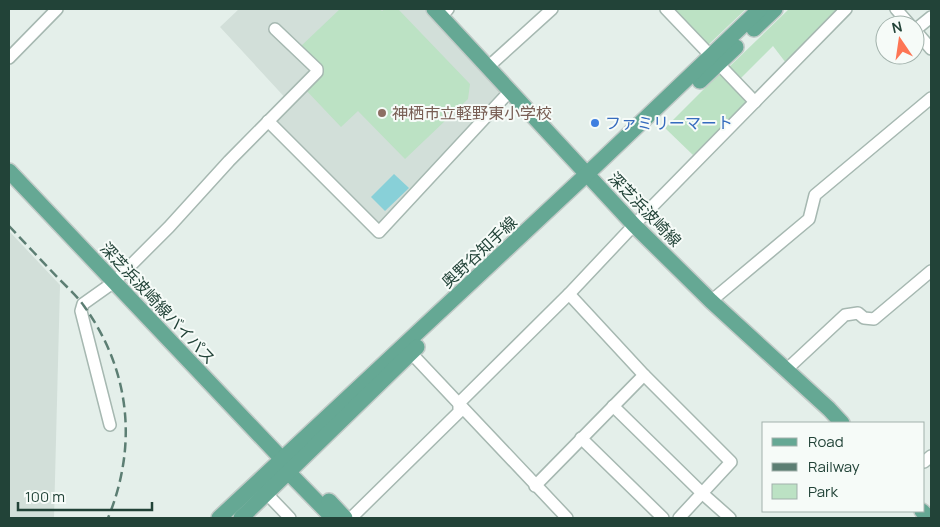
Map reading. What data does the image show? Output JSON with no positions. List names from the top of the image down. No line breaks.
{"streets":{"main road":["深芝浜波崎線","奥野谷知手線","深芝浜波崎線バイパス"]},"crossings":[["深芝浜波崎線","奥野谷知手線"],["奥野谷知手線","深芝浜波崎線バイパス"]],"places":["神栖市立軽野東小学校","ファミリーマート"],"legend":["Road","Railway","Park"],"scale_bar":"100 m","north":"top"}
